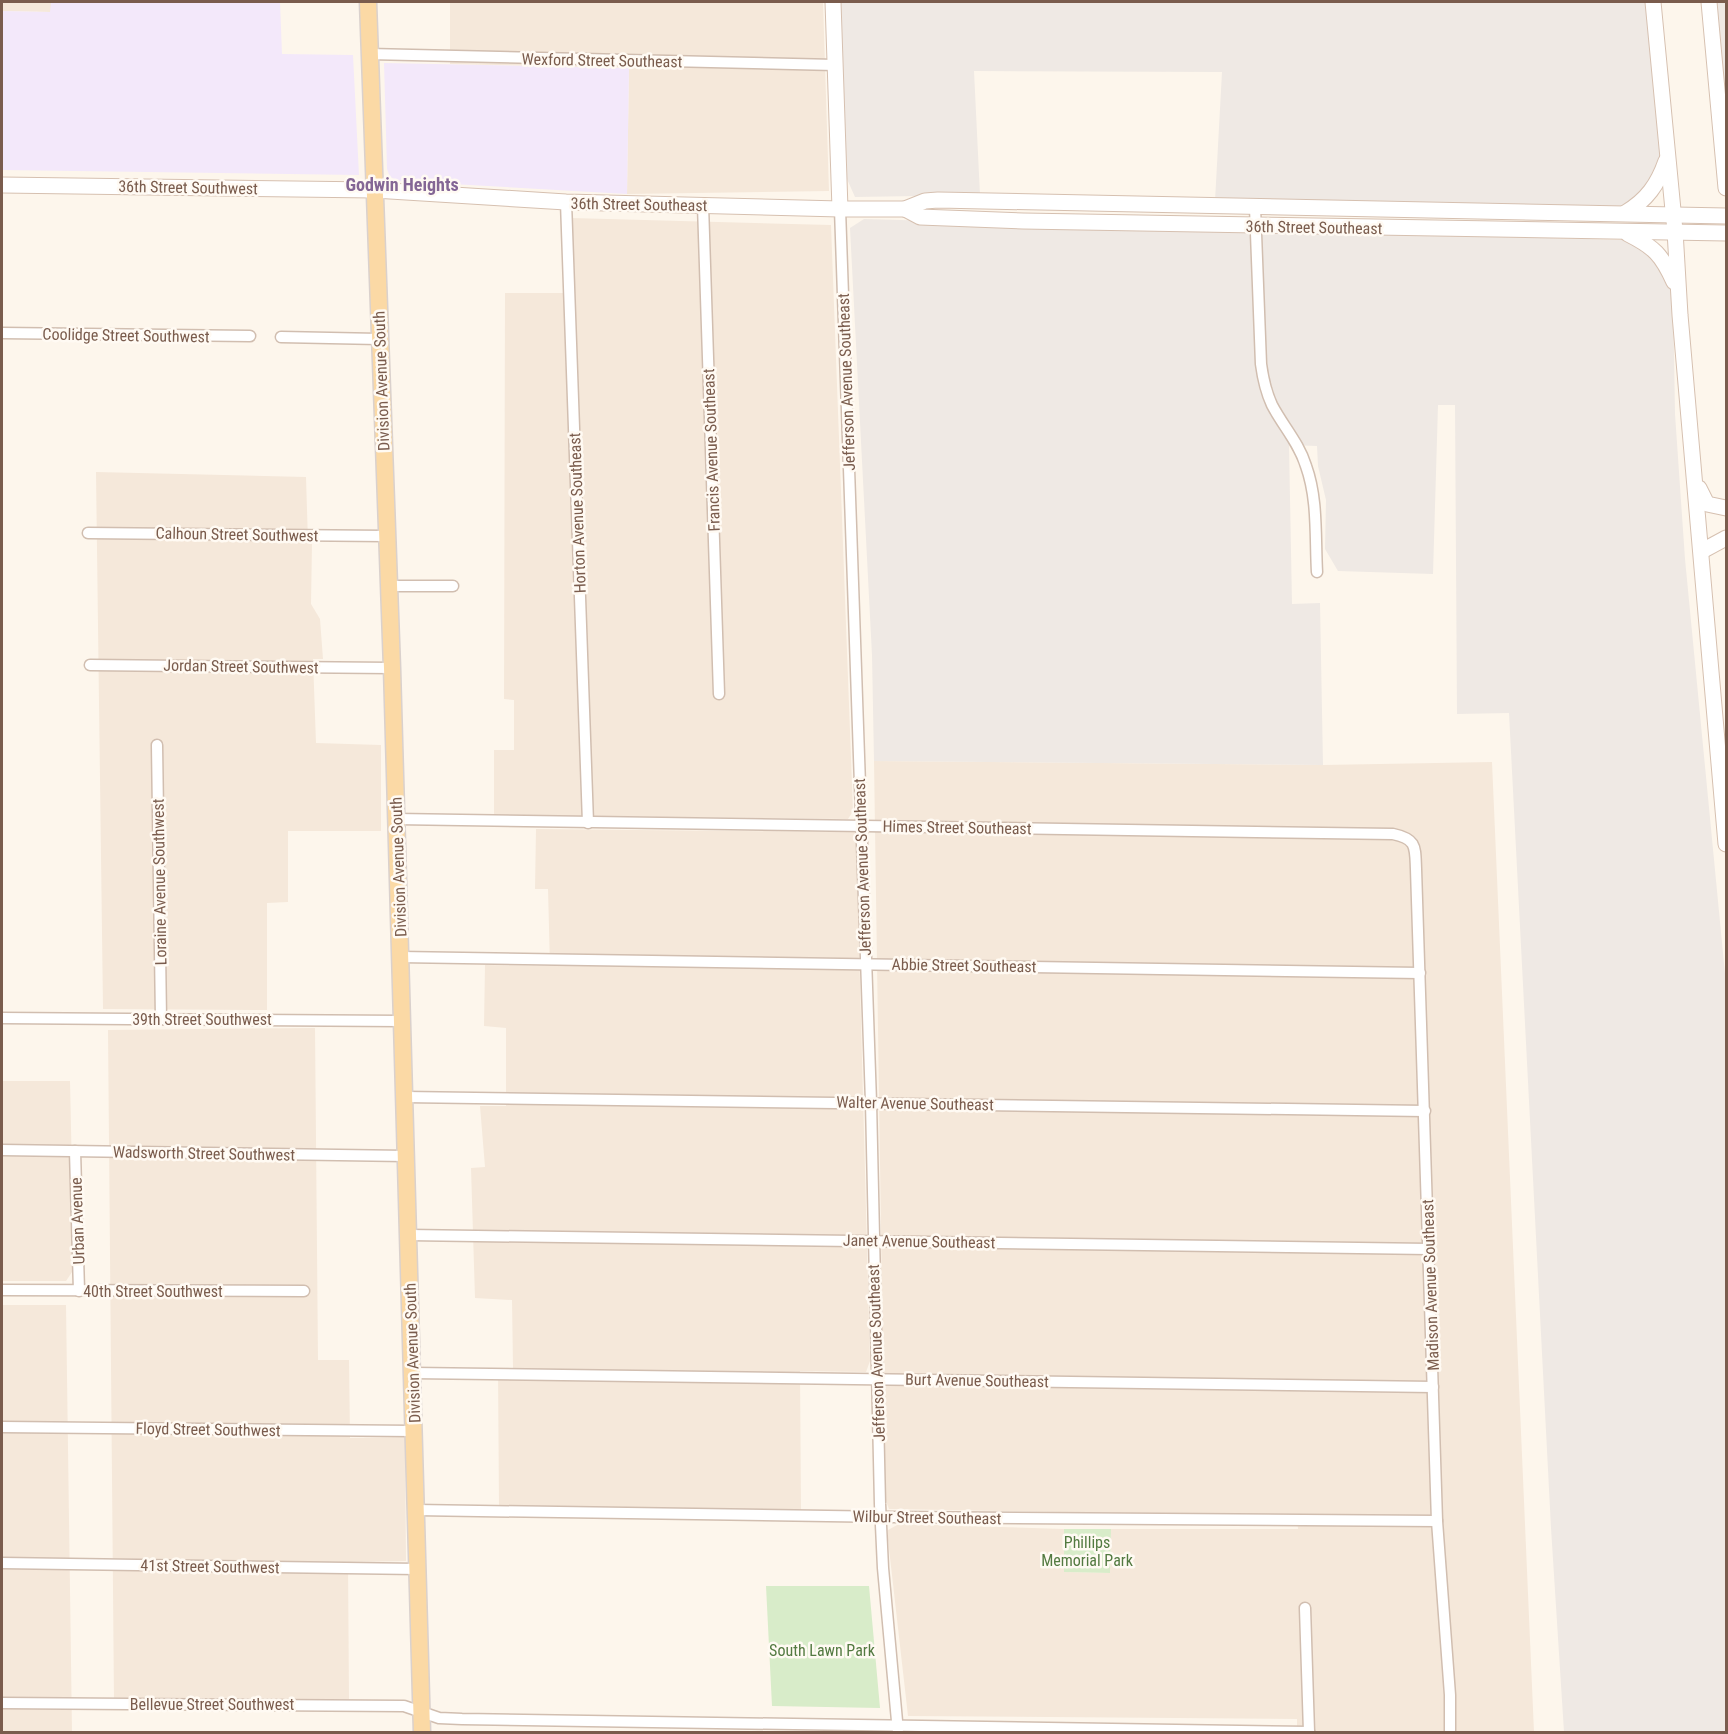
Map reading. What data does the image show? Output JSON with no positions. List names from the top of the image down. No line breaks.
{"streets":{"main road":["Division Avenue South"],"street":["Wexford Street Southeast","36th Street Southwest","36th Street Southeast","Coolidge Street Southwest","Jefferson Avenue Southeast","Francis Avenue Southeast","Horton Avenue Southeast","Calhoun Street Southwest","Jordan Street Southwest","Himes Street Southeast","Loraine Avenue Southwest","Abbie Street Southeast","39th Street Southwest","Walter Avenue Southeast","Wadsworth Street Southwest","Urban Avenue","Janet Avenue Southeast","Madison Avenue Southeast","40th Street Southwest","Burt Avenue Southeast","Floyd Street Southwest","Wilbur Street Southeast","41st Street Southwest","Bellevue Street Southwest"]},"crossings":[["Wexford Street Southeast","Division Avenue South"],["Wexford Street Southeast","Jefferson Avenue Southeast"],["36th Street Southwest","36th Street Southeast"],["36th Street Southwest","Division Avenue South"],["36th Street Southeast","Division Avenue South"],["36th Street Southeast","Jefferson Avenue Southeast"],["36th Street Southeast","Francis Avenue Southeast"],["36th Street Southeast","Horton Avenue Southeast"],["Division Avenue South","Calhoun Street Southwest"],["Division Avenue South","Jordan Street Southwest"],["Division Avenue South","Himes Street Southeast"],["Division Avenue South","Abbie Street Southeast"],["Division Avenue South","39th Street Southwest"],["Division Avenue South","Walter Avenue Southeast"],["Division Avenue South","Wadsworth Street Southwest"],["Division Avenue South","Janet Avenue Southeast"],["Division Avenue South","Burt Avenue Southeast"],["Division Avenue South","Floyd Street Southwest"],["Division Avenue South","Wilbur Street Southeast"],["Division Avenue South","41st Street Southwest"],["Division Avenue South","Bellevue Street Southwest"],["Jefferson Avenue Southeast","Himes Street Southeast"],["Jefferson Avenue Southeast","Abbie Street Southeast"],["Jefferson Avenue Southeast","Walter Avenue Southeast"],["Jefferson Avenue Southeast","Janet Avenue Southeast"],["Jefferson Avenue Southeast","Burt Avenue Southeast"],["Jefferson Avenue Southeast","Wilbur Street Southeast"],["Jefferson Avenue Southeast","Bellevue Street Southwest"],["Horton Avenue Southeast","Himes Street Southeast"],["Himes Street Southeast","Madison Avenue Southeast"],["Loraine Avenue Southwest","39th Street Southwest"],["Abbie Street Southeast","Madison Avenue Southeast"],["Walter Avenue Southeast","Madison Avenue Southeast"],["Wadsworth Street Southwest","Urban Avenue"],["Urban Avenue","40th Street Southwest"],["Janet Avenue Southeast","Madison Avenue Southeast"],["Madison Avenue Southeast","Burt Avenue Southeast"],["Madison Avenue Southeast","Wilbur Street Southeast"]],"districts":["Godwin Heights"],"parks":["Phillips Memorial Park","South Lawn Park"]}
